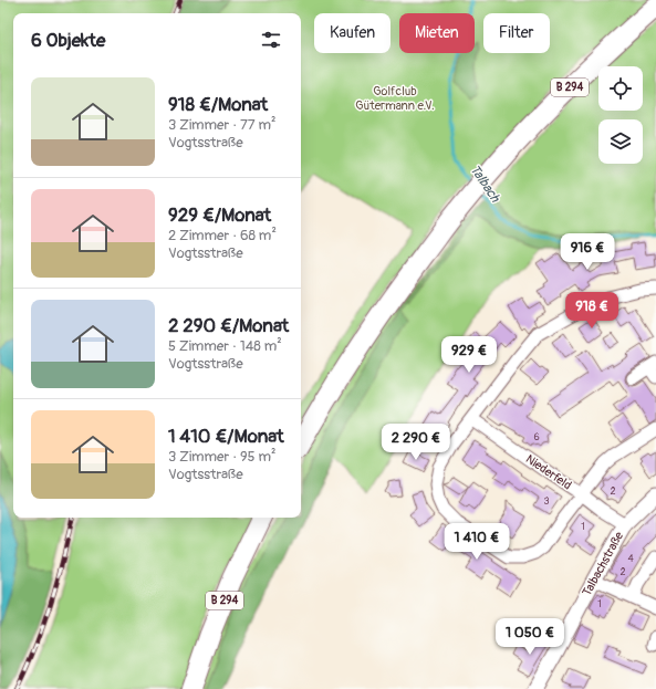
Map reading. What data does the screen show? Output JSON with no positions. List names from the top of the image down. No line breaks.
{"streets":{"highway":["B 294"],"street":["Niederfeld","Talbachstraße"]},"crossings":[["Niederfeld","Talbachstraße"]],"water":["Talbach"],"parks":["Golfclub Gütermann e.V."],"house_numbers":["6","2","3","1","4","2","1"],"page":{"chip":["Kaufen","Mieten","Filter"],"heading":"6 Objekte","list":[{"name":"918 €/Monat","note":"3 Zimmer · 77 m² · Vogtsstraße"},{"name":"929 €/Monat","note":"2 Zimmer · 68 m² · Vogtsstraße"},{"name":"2 290 €/Monat","note":"5 Zimmer · 148 m² · Vogtsstraße"},{"name":"1 410 €/Monat","note":"3 Zimmer · 95 m² · Vogtsstraße"}],"price":["916 €","918 €","929 €","2 290 €","1 410 €","1 050 €"]}}
